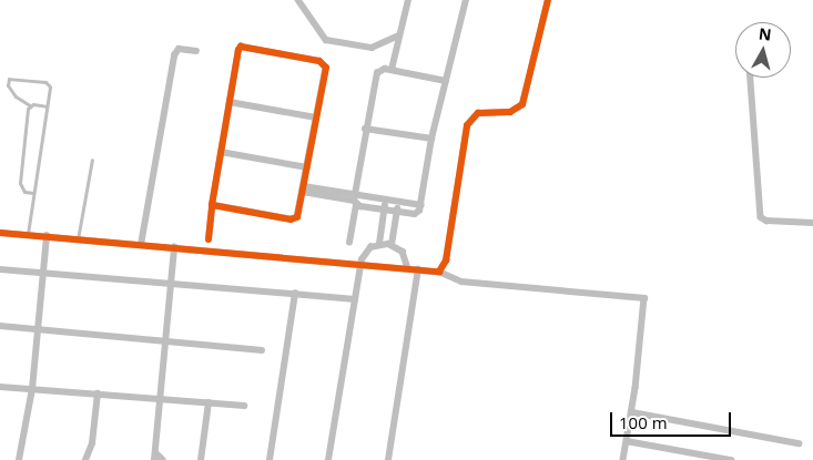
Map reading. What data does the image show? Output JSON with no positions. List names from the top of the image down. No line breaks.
{"scale_bar":"100 m","north":"top"}
